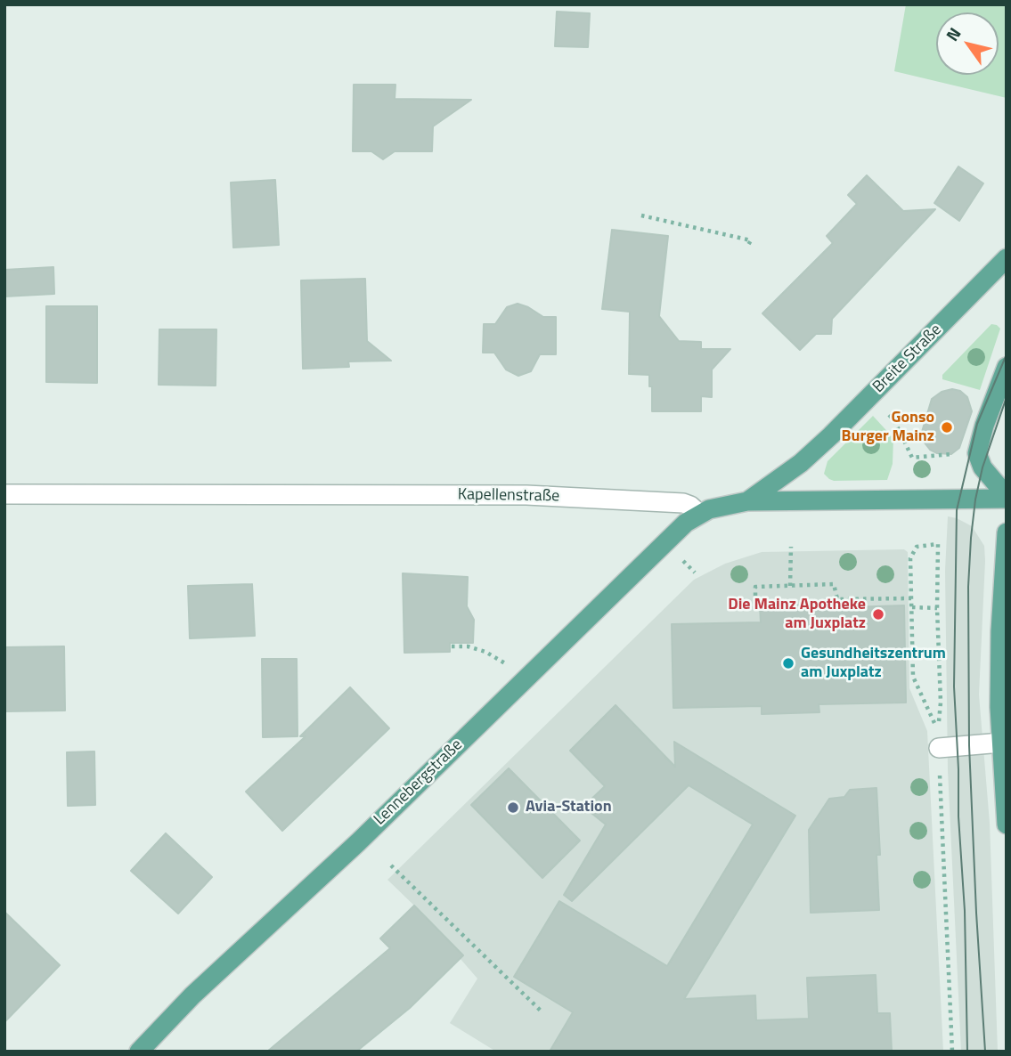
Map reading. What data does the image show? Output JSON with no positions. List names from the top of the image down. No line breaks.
{"streets":{"main road":["Breite Straße","Lennebergstraße"],"street":["Kapellenstraße"]},"crossings":[["Kapellenstraße","Lennebergstraße"]],"places":["Gonso Burger Mainz","Die Mainz Apotheke am Juxplatz","Gesundheitszentrum am Juxplatz","Avia-Station"],"north":"top left"}
